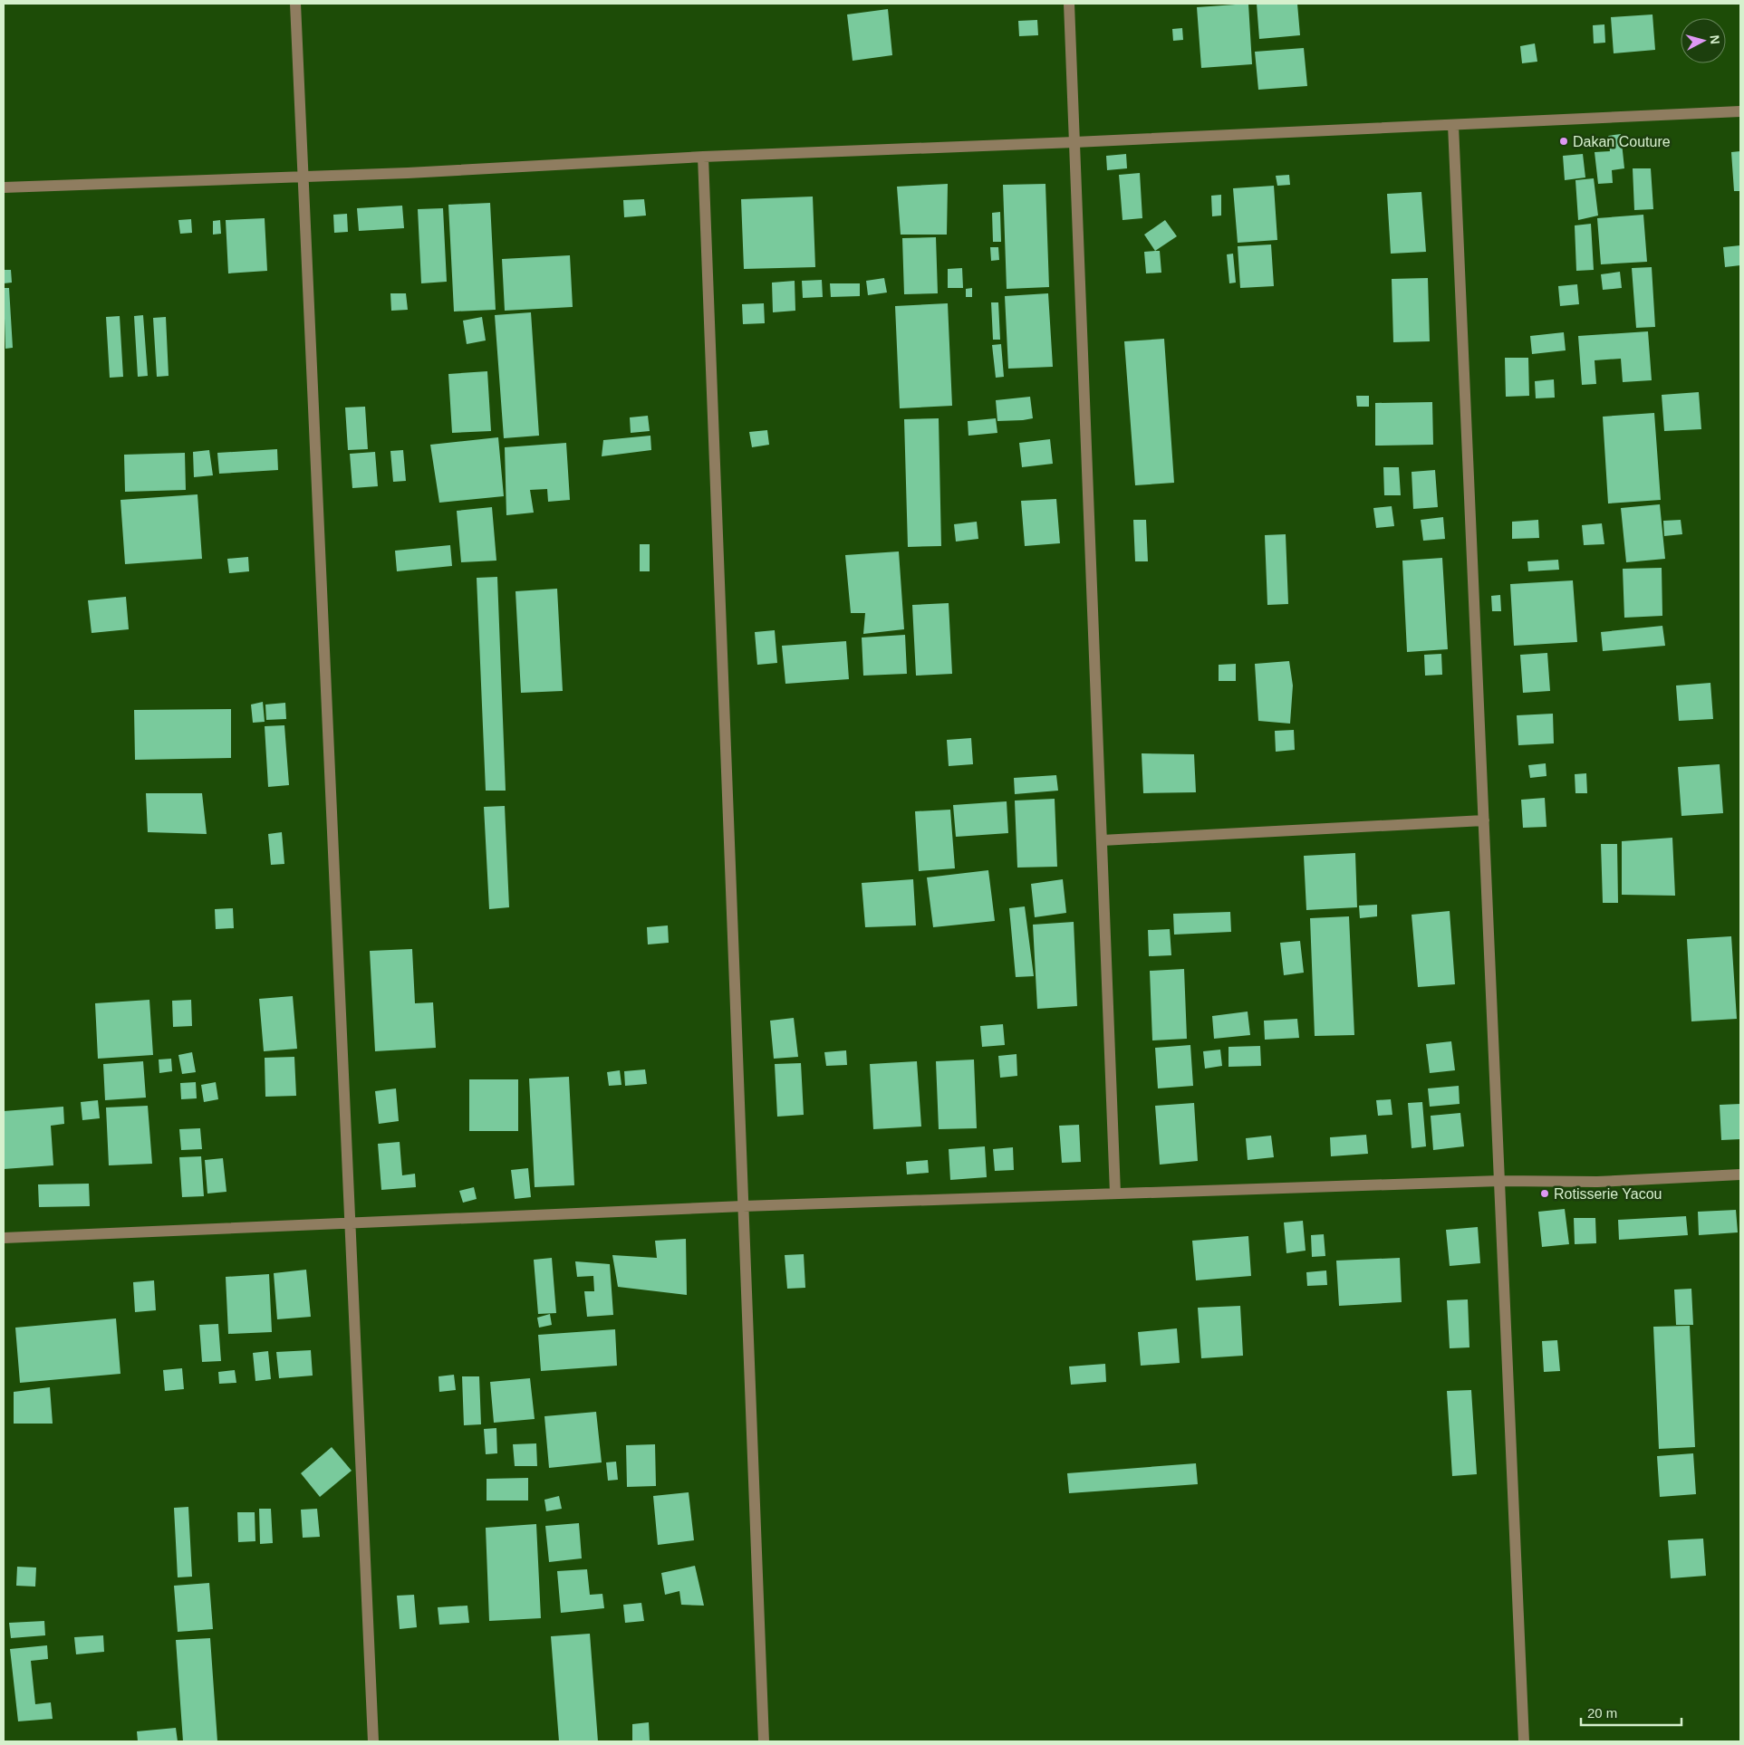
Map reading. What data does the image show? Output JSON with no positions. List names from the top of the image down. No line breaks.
{"places":["Dakan Couture","Rotisserie Yacou"],"scale_bar":"20 m","north":"right"}
